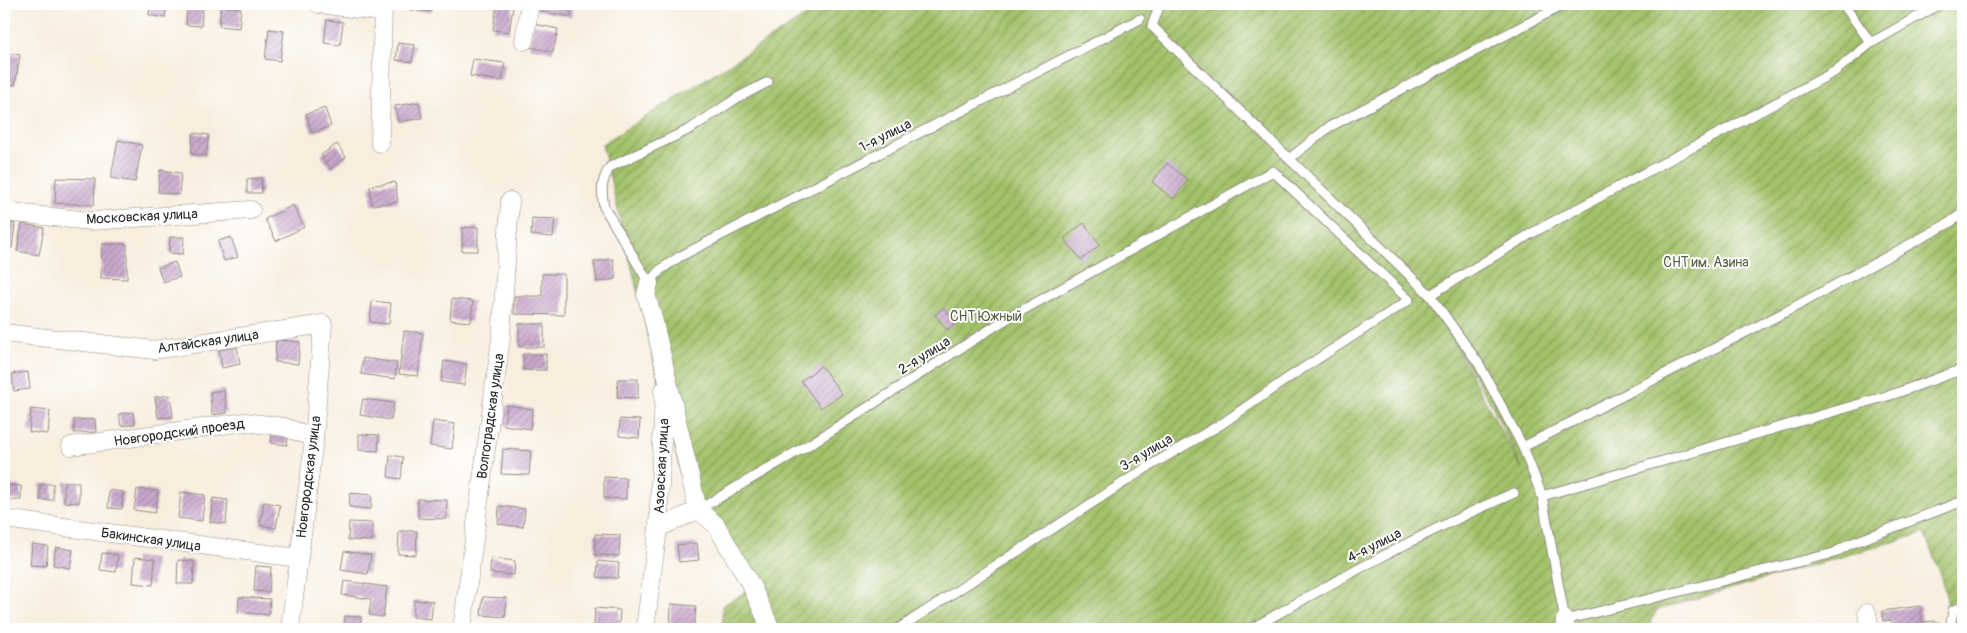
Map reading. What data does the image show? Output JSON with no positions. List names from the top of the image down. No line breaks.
{"streets":{"street":["Московская улица","Алтайская улица","Волгоградская улица","Новгородский проезд","Азовская улица","Новгородская улица","Бакинская улица"],"lane":["1-я улица","2-я улица","3-я улица","4-я улица"]},"crossings":[["Алтайская улица","Новгородская улица"],["2-я улица","3-я улица"],["Новгородский проезд","Новгородская улица"],["Новгородская улица","Бакинская улица"]],"parks":["СНТ им. Азина","СНТ Южный"]}
